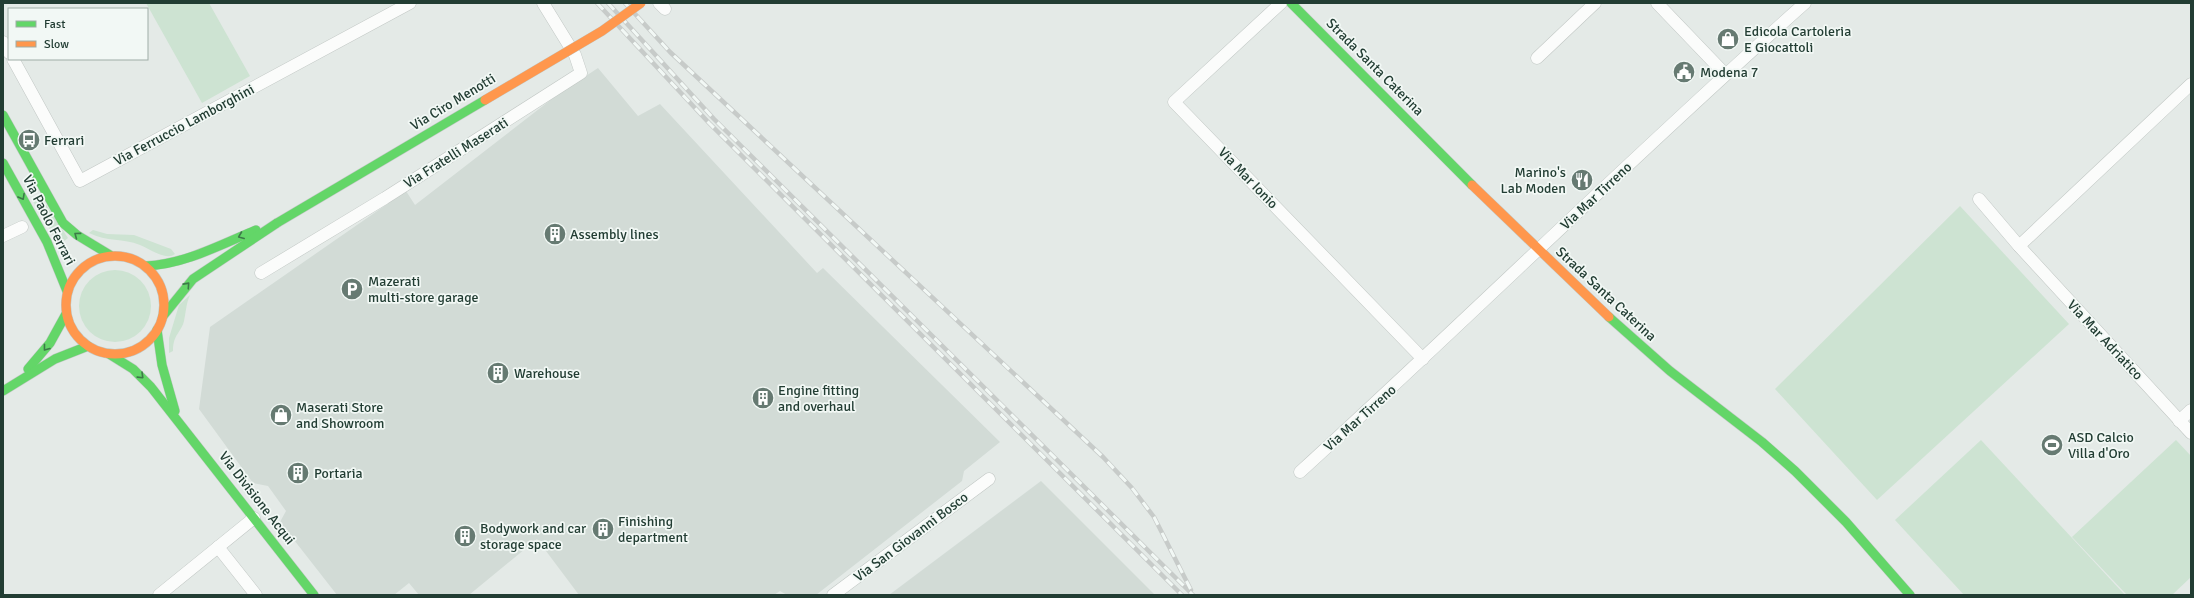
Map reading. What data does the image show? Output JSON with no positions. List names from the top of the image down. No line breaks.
{"streets":{"main road":["Strada Santa Caterina","Via Ciro Menotti","Via Paolo Ferrari","Via Divisione Acqui"],"street":["Via Ferruccio Lamborghini","Via Fratelli Maserati","Via Mar Ionio","Via Mar Tirreno","Via Mar Adriatico","Via San Giovanni Bosco"]},"crossings":[["Strada Santa Caterina","Via Mar Tirreno"],["Via Ciro Menotti","Via Paolo Ferrari"],["Via Ciro Menotti","Via Divisione Acqui"],["Via Mar Ionio","Via Mar Tirreno"],["Via Paolo Ferrari","Via Divisione Acqui"]],"places":{"shop":["Edicola Cartoleria E Giocattoli","Maserati Store and Showroom"],"public building":["Modena 7"],"bus stop":["Ferrari"],"restaurant":["Marino's Lab Moden"],"building":["Assembly lines","Warehouse","Engine fitting and overhaul","Portaria","Finishing department","Bodywork and car storage space"],"parking":["Mazerati multi-store garage"],"sports":["ASD Calcio Villa d'Oro"]},"legend":["Fast","Slow"]}
